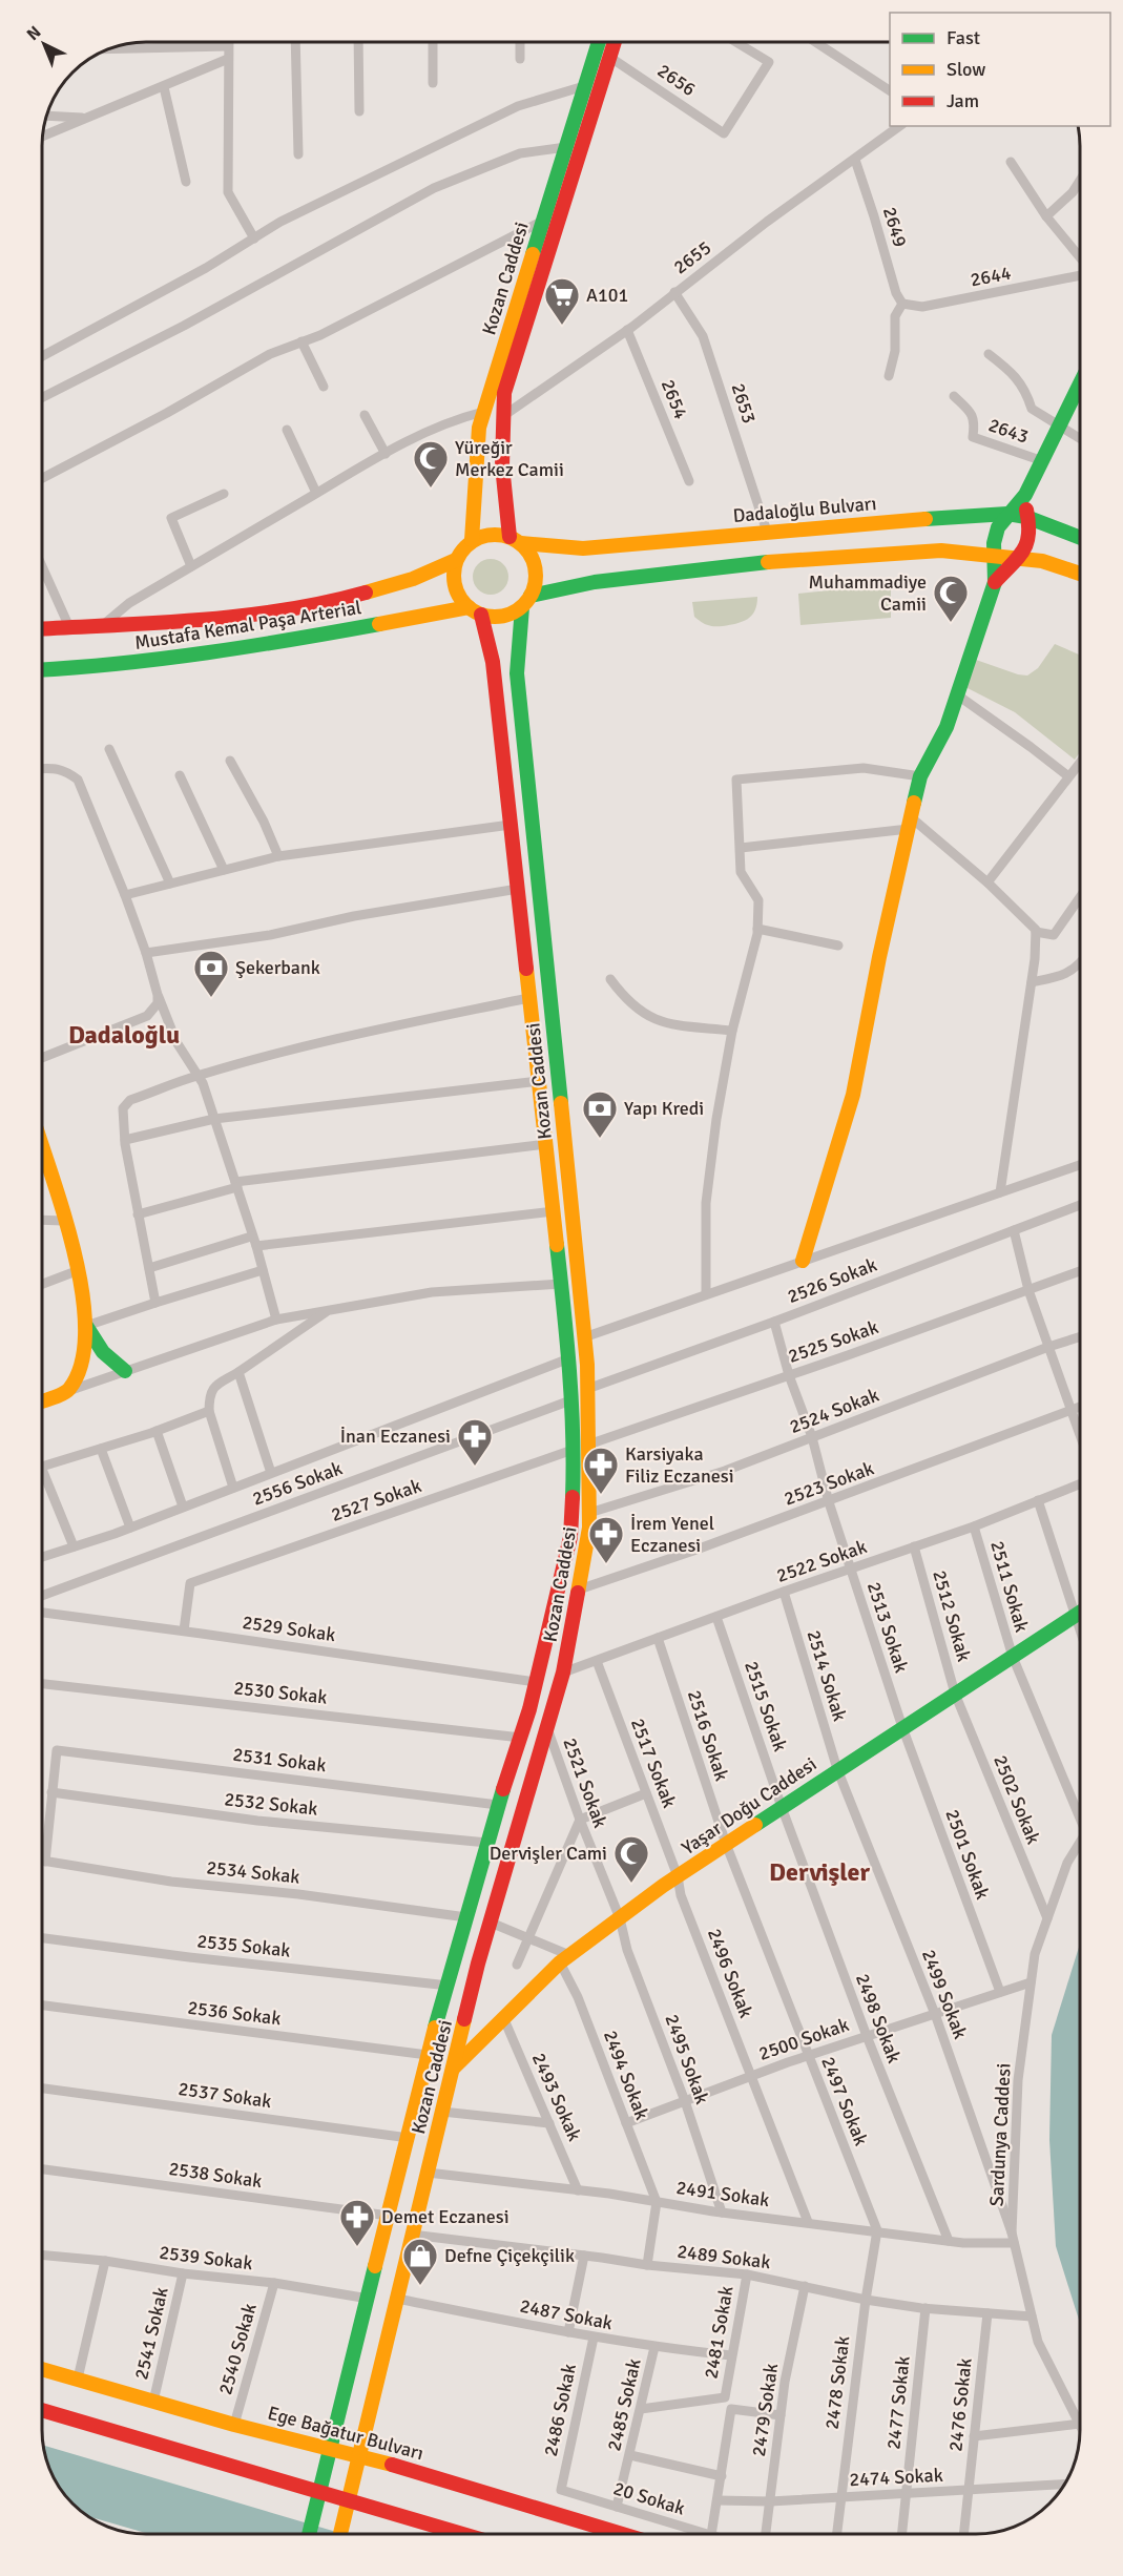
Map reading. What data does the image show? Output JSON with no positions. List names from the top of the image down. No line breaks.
{"streets":{"main road":["Kozan Caddesi","Dadaloğlu Bulvarı","Mustafa Kemal Paşa Arterial","Yaşar Doğu Caddesi","Ege Bağatur Bulvarı"],"street":["2656","2649","2655","2644","2654","2653","2643","2526 Sokak","2525 Sokak","2524 Sokak","2556 Sokak","2523 Sokak","2527 Sokak","2522 Sokak","2511 Sokak","2512 Sokak","2513 Sokak","2529 Sokak","2514 Sokak","2530 Sokak","2515 Sokak","2516 Sokak","2531 Sokak","2517 Sokak","2521 Sokak","2502 Sokak","2532 Sokak","2501 Sokak","2534 Sokak","2535 Sokak","2496 Sokak","2499 Sokak","2536 Sokak","2498 Sokak","2500 Sokak","2495 Sokak","2494 Sokak","2537 Sokak","2493 Sokak","2497 Sokak","Sardunya Caddesi","2538 Sokak","2491 Sokak","2489 Sokak","2539 Sokak","2487 Sokak","2481 Sokak","2541 Sokak","2540 Sokak","2478 Sokak","2477 Sokak","2485 Sokak","2476 Sokak","2486 Sokak","2479 Sokak","2474 Sokak","20 Sokak"]},"crossings":[["2656","Kozan Caddesi"],["2649","2655"],["2649","2644"],["2655","Kozan Caddesi"],["2655","2654"],["2655","2653"],["Kozan Caddesi","Dadaloğlu Bulvarı"],["Kozan Caddesi","Mustafa Kemal Paşa Arterial"],["Kozan Caddesi","2526 Sokak"],["Kozan Caddesi","2525 Sokak"],["Kozan Caddesi","2524 Sokak"],["Kozan Caddesi","2556 Sokak"],["Kozan Caddesi","2523 Sokak"],["Kozan Caddesi","2527 Sokak"],["Kozan Caddesi","2522 Sokak"],["Kozan Caddesi","2529 Sokak"],["Kozan Caddesi","2530 Sokak"],["Kozan Caddesi","2531 Sokak"],["Kozan Caddesi","2521 Sokak"],["Kozan Caddesi","2532 Sokak"],["Kozan Caddesi","Yaşar Doğu Caddesi"],["Kozan Caddesi","2534 Sokak"],["Kozan Caddesi","2535 Sokak"],["Kozan Caddesi","2536 Sokak"],["Kozan Caddesi","2537 Sokak"],["Kozan Caddesi","2538 Sokak"],["Kozan Caddesi","2491 Sokak"],["Kozan Caddesi","2489 Sokak"],["Kozan Caddesi","2539 Sokak"],["Kozan Caddesi","2487 Sokak"],["Kozan Caddesi","Ege Bağatur Bulvarı"],["2653","Dadaloğlu Bulvarı"],["Dadaloğlu Bulvarı","Mustafa Kemal Paşa Arterial"],["2526 Sokak","2513 Sokak"],["2525 Sokak","2513 Sokak"],["2524 Sokak","2513 Sokak"],["2523 Sokak","2513 Sokak"],["2527 Sokak","2529 Sokak"],["2522 Sokak","2511 Sokak"],["2522 Sokak","2512 Sokak"],["2522 Sokak","2513 Sokak"],["2522 Sokak","2514 Sokak"],["2522 Sokak","2515 Sokak"],["2522 Sokak","2516 Sokak"],["2522 Sokak","2517 Sokak"],["2511 Sokak","Yaşar Doğu Caddesi"],["2512 Sokak","2502 Sokak"],["2512 Sokak","Yaşar Doğu Caddesi"],["2513 Sokak","Yaşar Doğu Caddesi"],["2513 Sokak","2501 Sokak"],["2514 Sokak","Yaşar Doğu Caddesi"],["2514 Sokak","2499 Sokak"],["2515 Sokak","Yaşar Doğu Caddesi"],["2515 Sokak","2498 Sokak"],["2516 Sokak","Yaşar Doğu Caddesi"],["2516 Sokak","2497 Sokak"],["2531 Sokak","2532 Sokak"],["2517 Sokak","Yaşar Doğu Caddesi"],["2517 Sokak","2496 Sokak"],["2521 Sokak","Yaşar Doğu Caddesi"],["2521 Sokak","2495 Sokak"],["2502 Sokak","Yaşar Doğu Caddesi"],["2502 Sokak","Sardunya Caddesi"],["Yaşar Doğu Caddesi","2501 Sokak"],["Yaşar Doğu Caddesi","2496 Sokak"],["Yaşar Doğu Caddesi","2499 Sokak"],["Yaşar Doğu Caddesi","2498 Sokak"],["Yaşar Doğu Caddesi","2495 Sokak"],["Yaşar Doğu Caddesi","2494 Sokak"],["Yaşar Doğu Caddesi","2493 Sokak"],["Yaşar Doğu Caddesi","2497 Sokak"],["2501 Sokak","2500 Sokak"],["2496 Sokak","2500 Sokak"],["2496 Sokak","2491 Sokak"],["2499 Sokak","2500 Sokak"],["2499 Sokak","Sardunya Caddesi"],["2499 Sokak","2491 Sokak"],["2498 Sokak","2500 Sokak"],["2498 Sokak","2491 Sokak"],["2500 Sokak","2495 Sokak"],["2500 Sokak","2494 Sokak"],["2500 Sokak","2497 Sokak"],["2500 Sokak","Sardunya Caddesi"],["2495 Sokak","2491 Sokak"],["2494 Sokak","2491 Sokak"],["2493 Sokak","2491 Sokak"],["2497 Sokak","2491 Sokak"],["2497 Sokak","2478 Sokak"],["Sardunya Caddesi","2491 Sokak"],["Sardunya Caddesi","2489 Sokak"],["2491 Sokak","2478 Sokak"],["2489 Sokak","2481 Sokak"],["2489 Sokak","2478 Sokak"],["2489 Sokak","2477 Sokak"],["2489 Sokak","2476 Sokak"],["2489 Sokak","2479 Sokak"],["2539 Sokak","2541 Sokak"],["2539 Sokak","2540 Sokak"],["2487 Sokak","2481 Sokak"],["2487 Sokak","2485 Sokak"],["2487 Sokak","2486 Sokak"],["2481 Sokak","2485 Sokak"],["2541 Sokak","Ege Bağatur Bulvarı"],["2540 Sokak","Ege Bağatur Bulvarı"],["2478 Sokak","2474 Sokak"],["2477 Sokak","2474 Sokak"],["2485 Sokak","20 Sokak"],["2476 Sokak","2474 Sokak"],["2486 Sokak","20 Sokak"],["2479 Sokak","2474 Sokak"]],"districts":["Dadaloğlu","Dervişler"],"places":{"supermarket":["A101"],"mosque":["Yüreğir Merkez Camii","Muhammadiye Camii","Dervişler Cami"],"bank":["Şekerbank","Yapı Kredi"],"pharmacy":["İnan Eczanesi","Karsiyaka Filiz Eczanesi","İrem Yenel Eczanesi","Demet Eczanesi"],"shop":["Defne Çiçekçilik"]},"legend":["Fast","Slow","Jam"],"north":"top left"}
